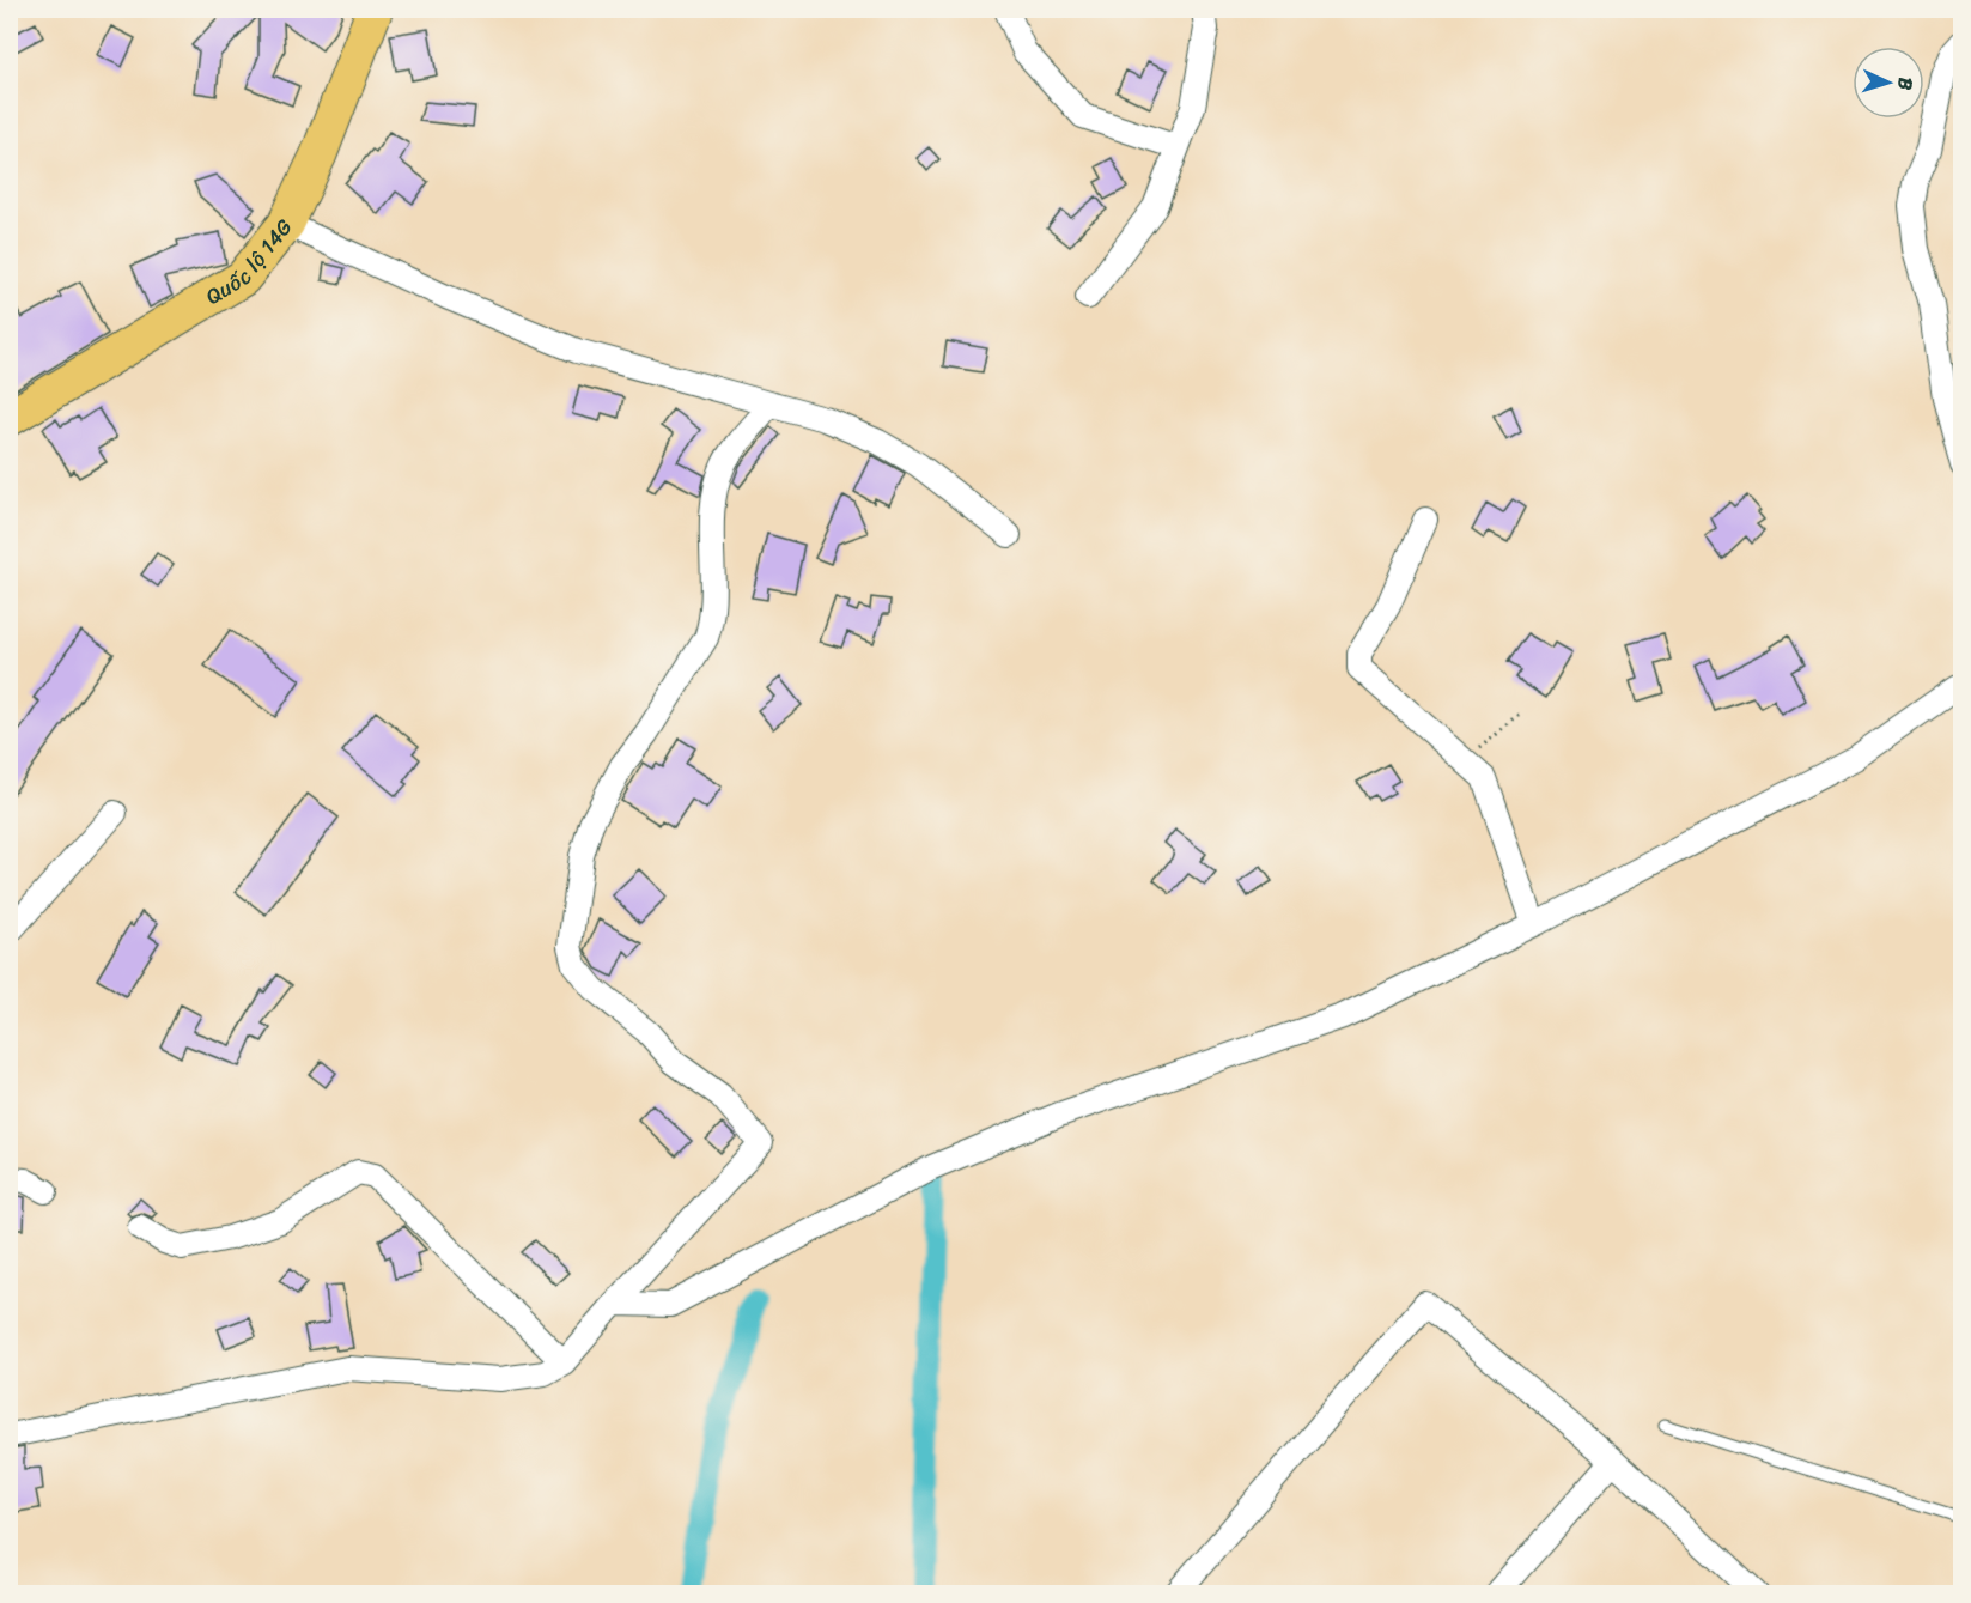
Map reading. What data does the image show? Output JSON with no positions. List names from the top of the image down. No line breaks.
{"streets":{"main road":["Quốc lộ 14G"]},"north":"right"}
